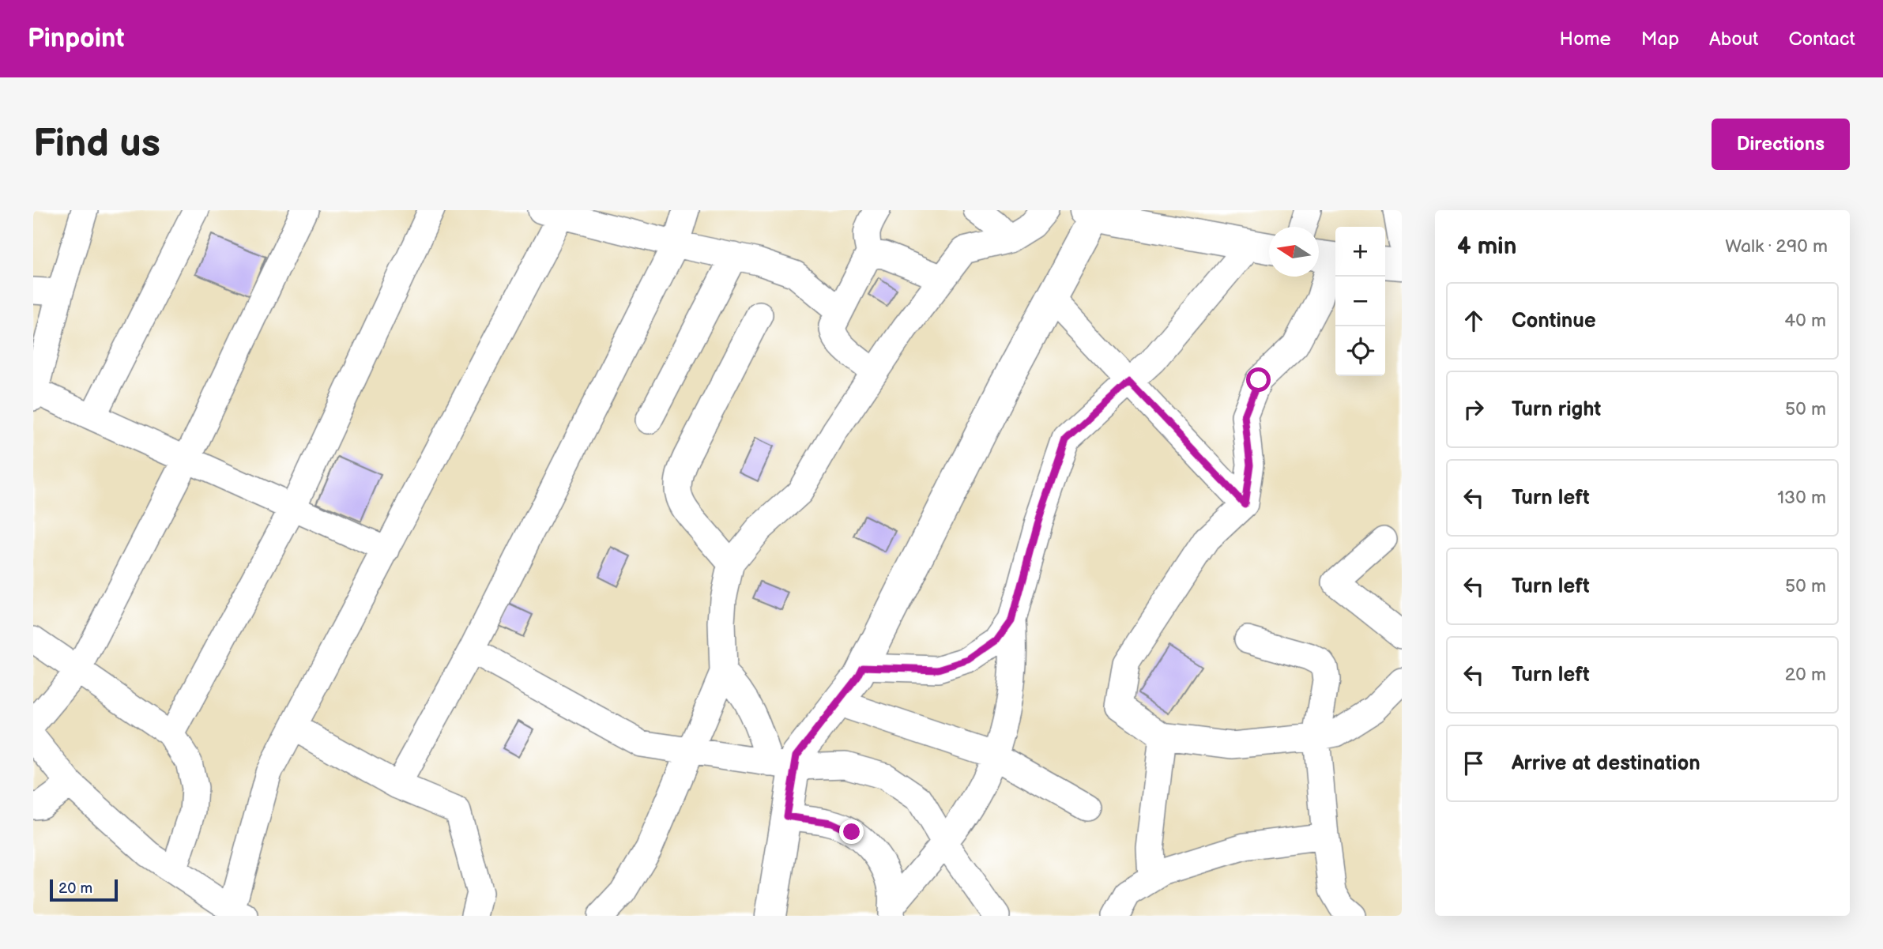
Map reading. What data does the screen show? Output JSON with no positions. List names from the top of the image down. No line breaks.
{"scale_bar":"20 m","north":"left","page":{"header":"Pinpoint","nav":["Home","Map","About","Contact"],"buttons":"Directions","title":"Find us","heading":["4 min","Walk · 290 m"],"map_buttons":["+","−"],"list":[["Continue","40 m"],["Turn right","50 m"],["Turn left","130 m"],["Turn left","50 m"],["Turn left","20 m"],"Arrive at destination"],"scale":"20 m"}}
